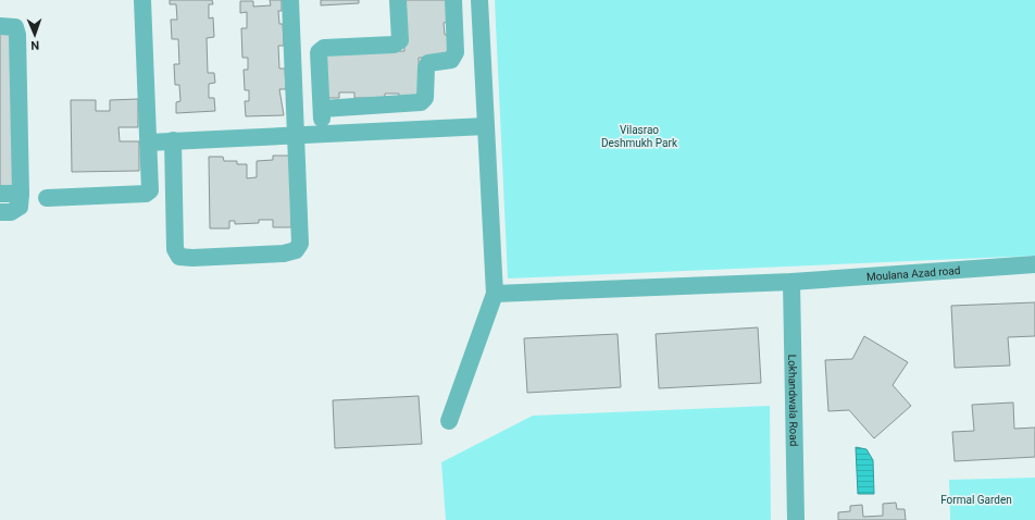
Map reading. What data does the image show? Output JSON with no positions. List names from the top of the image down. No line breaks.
{"streets":{"street":["Moulana Azad road","Lokhandwala Road"]},"crossings":[["Moulana Azad road","Lokhandwala Road"]],"parks":["Vilasrao Deshmukh Park","Formal Garden"],"north":"bottom"}
